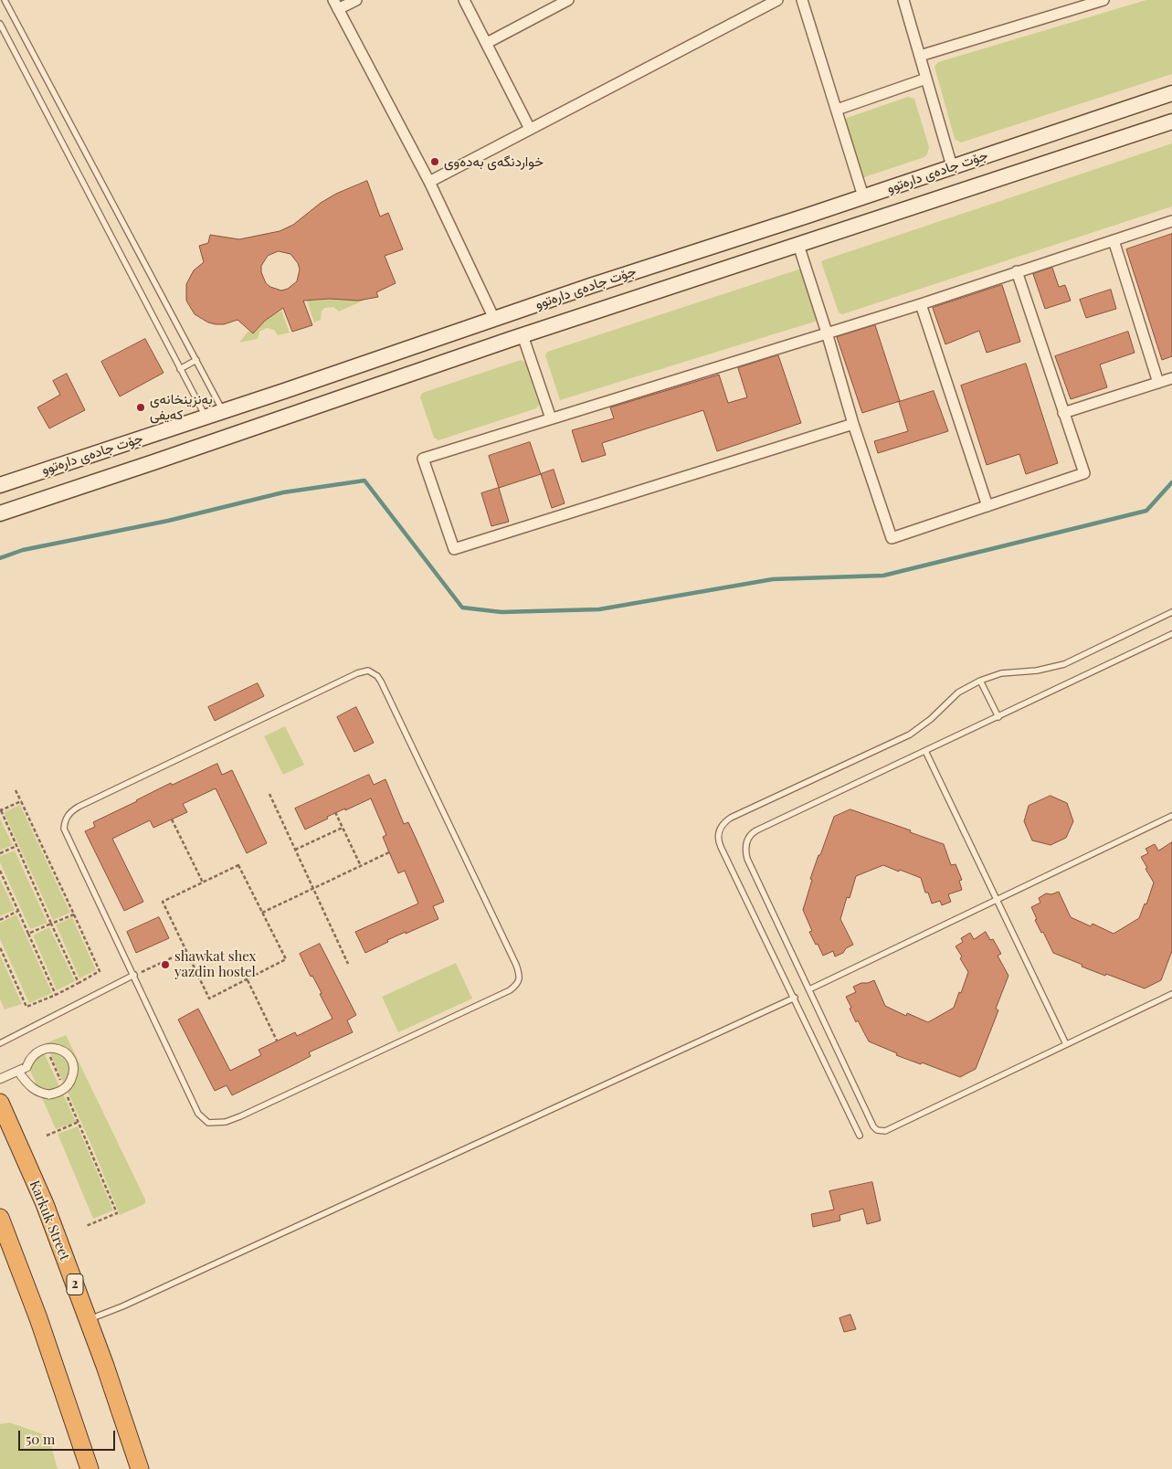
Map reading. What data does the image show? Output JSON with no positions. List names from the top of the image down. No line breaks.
{"streets":{"highway":["Karkuk Street","2"],"main road":["جۆت جادەی دارەتوو"]},"places":["خواردنگەی بەدەوی","بەنزینخانەی کەیفی","shawkat shex yazdin hostel"],"scale_bar":"50 m"}
